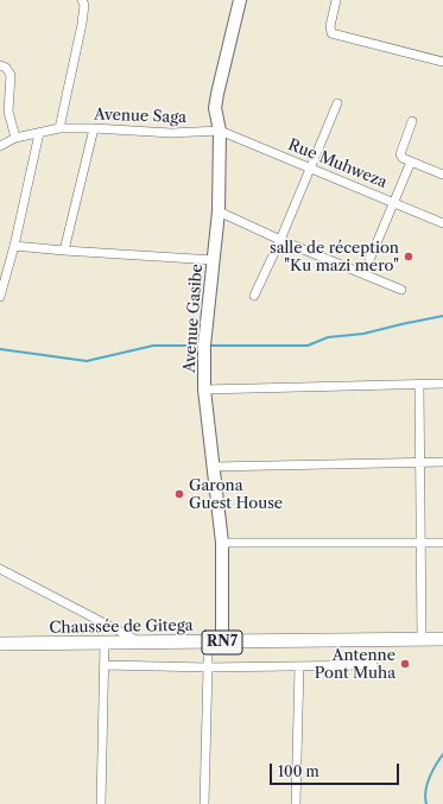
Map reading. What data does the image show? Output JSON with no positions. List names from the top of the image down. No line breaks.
{"streets":{"main road":["Chaussée de Gitega","RN7"],"street":["Avenue Saga","Rue Muhweza","Avenue Gasibe"]},"crossings":[["Avenue Saga","Rue Muhweza"],["Avenue Saga","Avenue Gasibe"],["Rue Muhweza","Avenue Gasibe"],["Avenue Gasibe","Chaussée de Gitega"]],"places":["salle de réception \"Ku mazi mero\"","Garona Guest House","Antenne Pont Muha"],"scale_bar":"100 m"}
